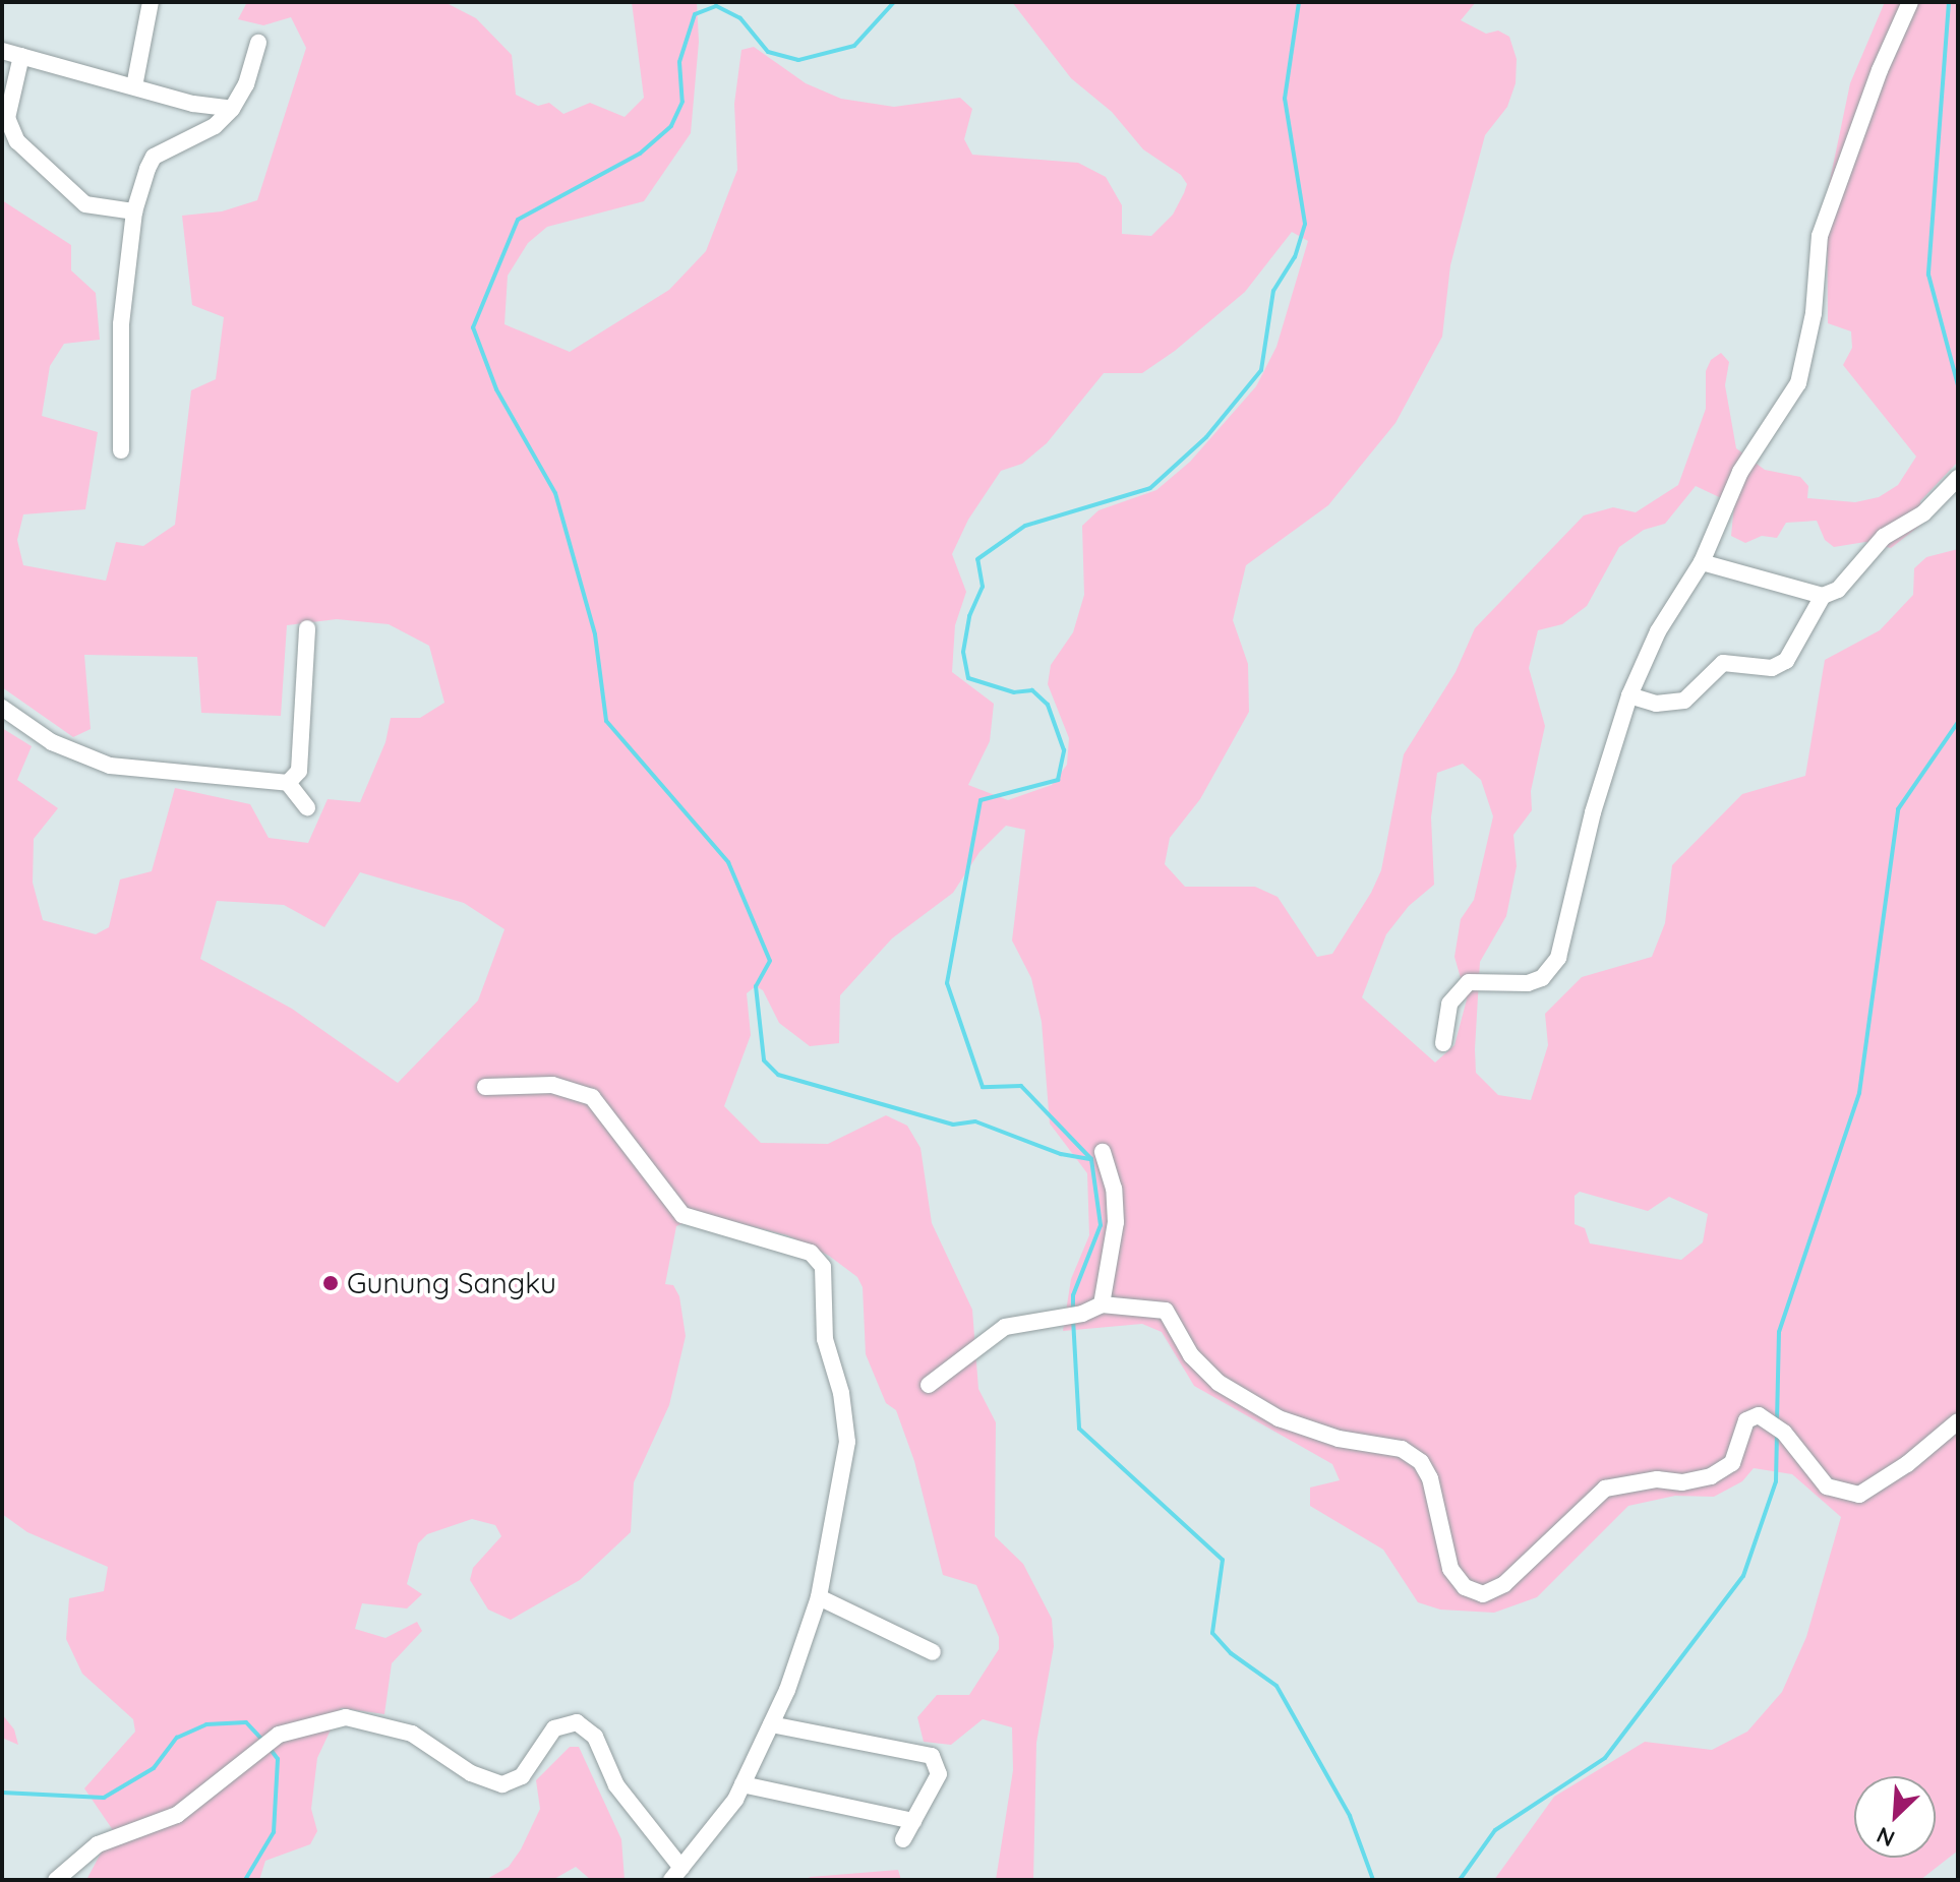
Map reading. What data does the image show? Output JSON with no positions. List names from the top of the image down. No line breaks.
{"places":["Gunung Sangku"],"north":"bottom left"}
